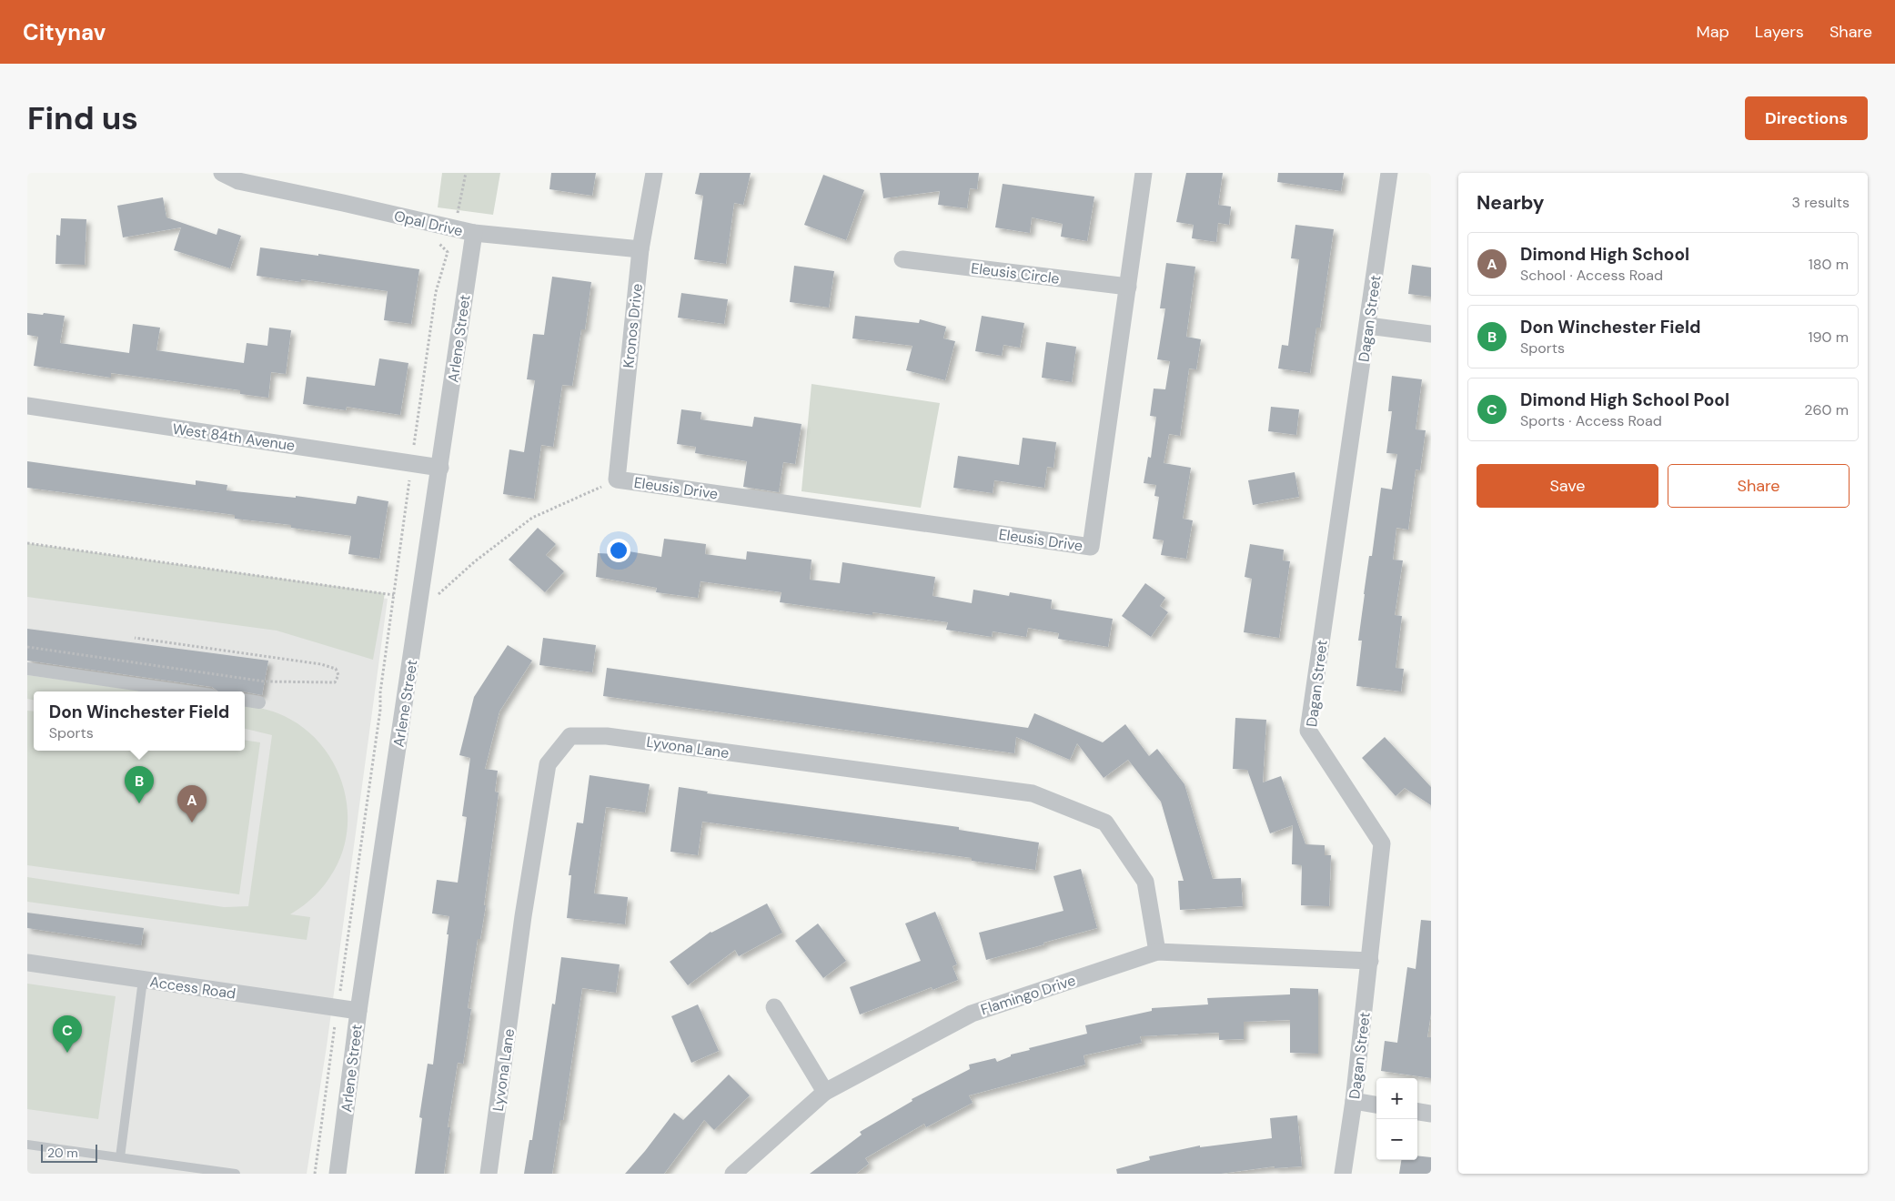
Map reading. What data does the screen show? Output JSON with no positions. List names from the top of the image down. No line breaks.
{"streets":{"street":["Opal Drive","Eleusis Circle","Dagan Street","Kronos Drive","Arlene Street","West 84th Avenue","Eleusis Drive","Lyvona Lane","Access Road","Flamingo Drive"]},"crossings":[["Opal Drive","Kronos Drive"],["Opal Drive","Arlene Street"],["Eleusis Circle","Eleusis Drive"],["Dagan Street","Flamingo Drive"],["Kronos Drive","Eleusis Drive"],["Arlene Street","West 84th Avenue"],["Arlene Street","Access Road"],["Lyvona Lane","Flamingo Drive"]],"scale_bar":"20 m","page":{"header":"Citynav","nav":["Map","Layers","Share"],"buttons":["Directions",["Save","Share"]],"title":"Find us","heading":["Nearby","3 results"],"list":[{"mark":"A","name":"Dimond High School","note":"School · Access Road","value":"180 m"},{"mark":"B","name":"Don Winchester Field","note":"Sports","value":"190 m"},{"mark":"C","name":"Dimond High School Pool","note":"Sports · Access Road","value":"260 m"}],"popup":["Don Winchester Field","Sports"],"pins":["B","A","C"],"map_buttons":["+","−"],"scale":"20 m"}}
